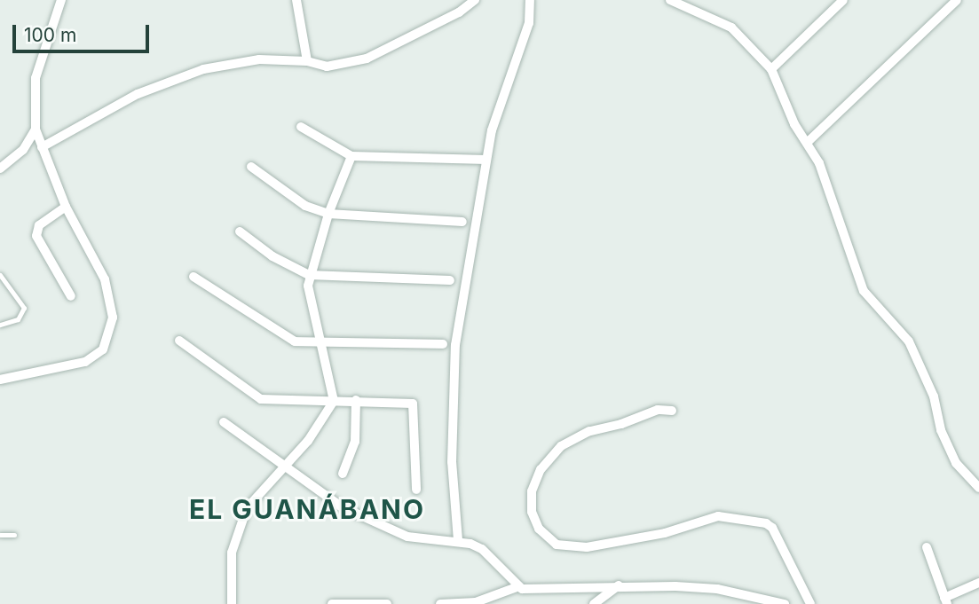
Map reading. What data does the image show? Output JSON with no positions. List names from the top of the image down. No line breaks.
{"districts":["EL GUANÁBANO"],"scale_bar":"100 m"}
